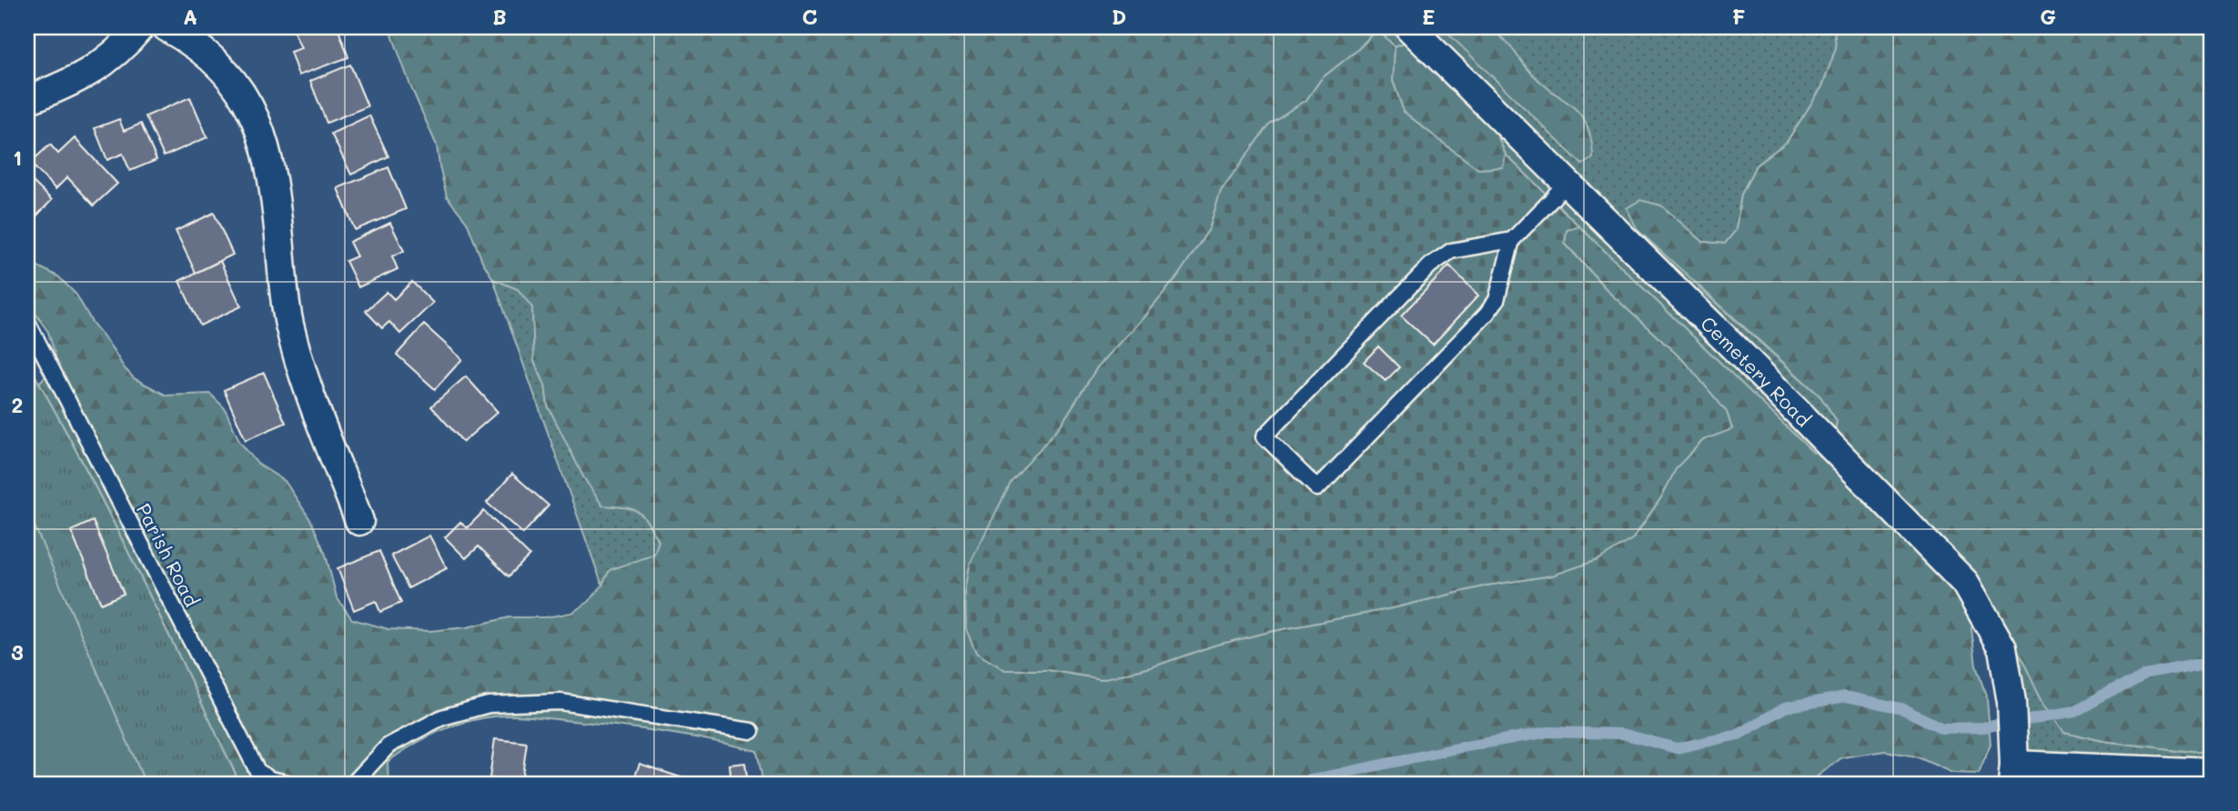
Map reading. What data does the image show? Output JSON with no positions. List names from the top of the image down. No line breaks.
{"streets":{"street":["Cemetery Road"],"lane":["Parish Road"]},"grid":{"columns":["A","B","C","D","E","F","G"],"rows":["1","2","3"]}}
